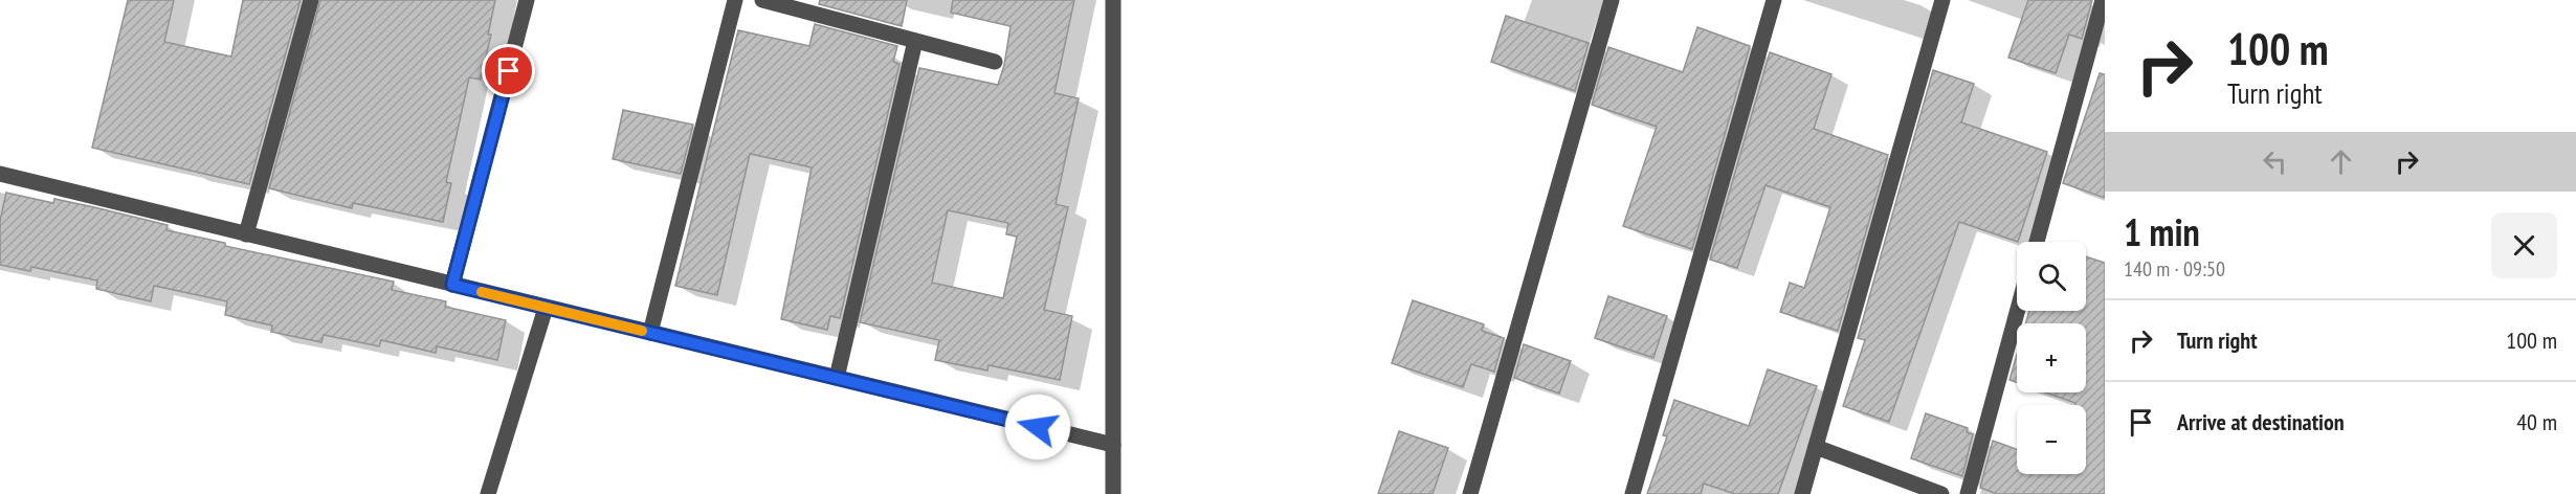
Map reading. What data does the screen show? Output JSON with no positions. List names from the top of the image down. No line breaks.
{"page":{"turn":["100 m","Turn right"],"heading":["1 min","140 m · 09:50"],"map_buttons":["+","−"],"list":[{"name":"Turn right","value":"100 m"},{"name":"Arrive at destination","value":"40 m"}]}}
